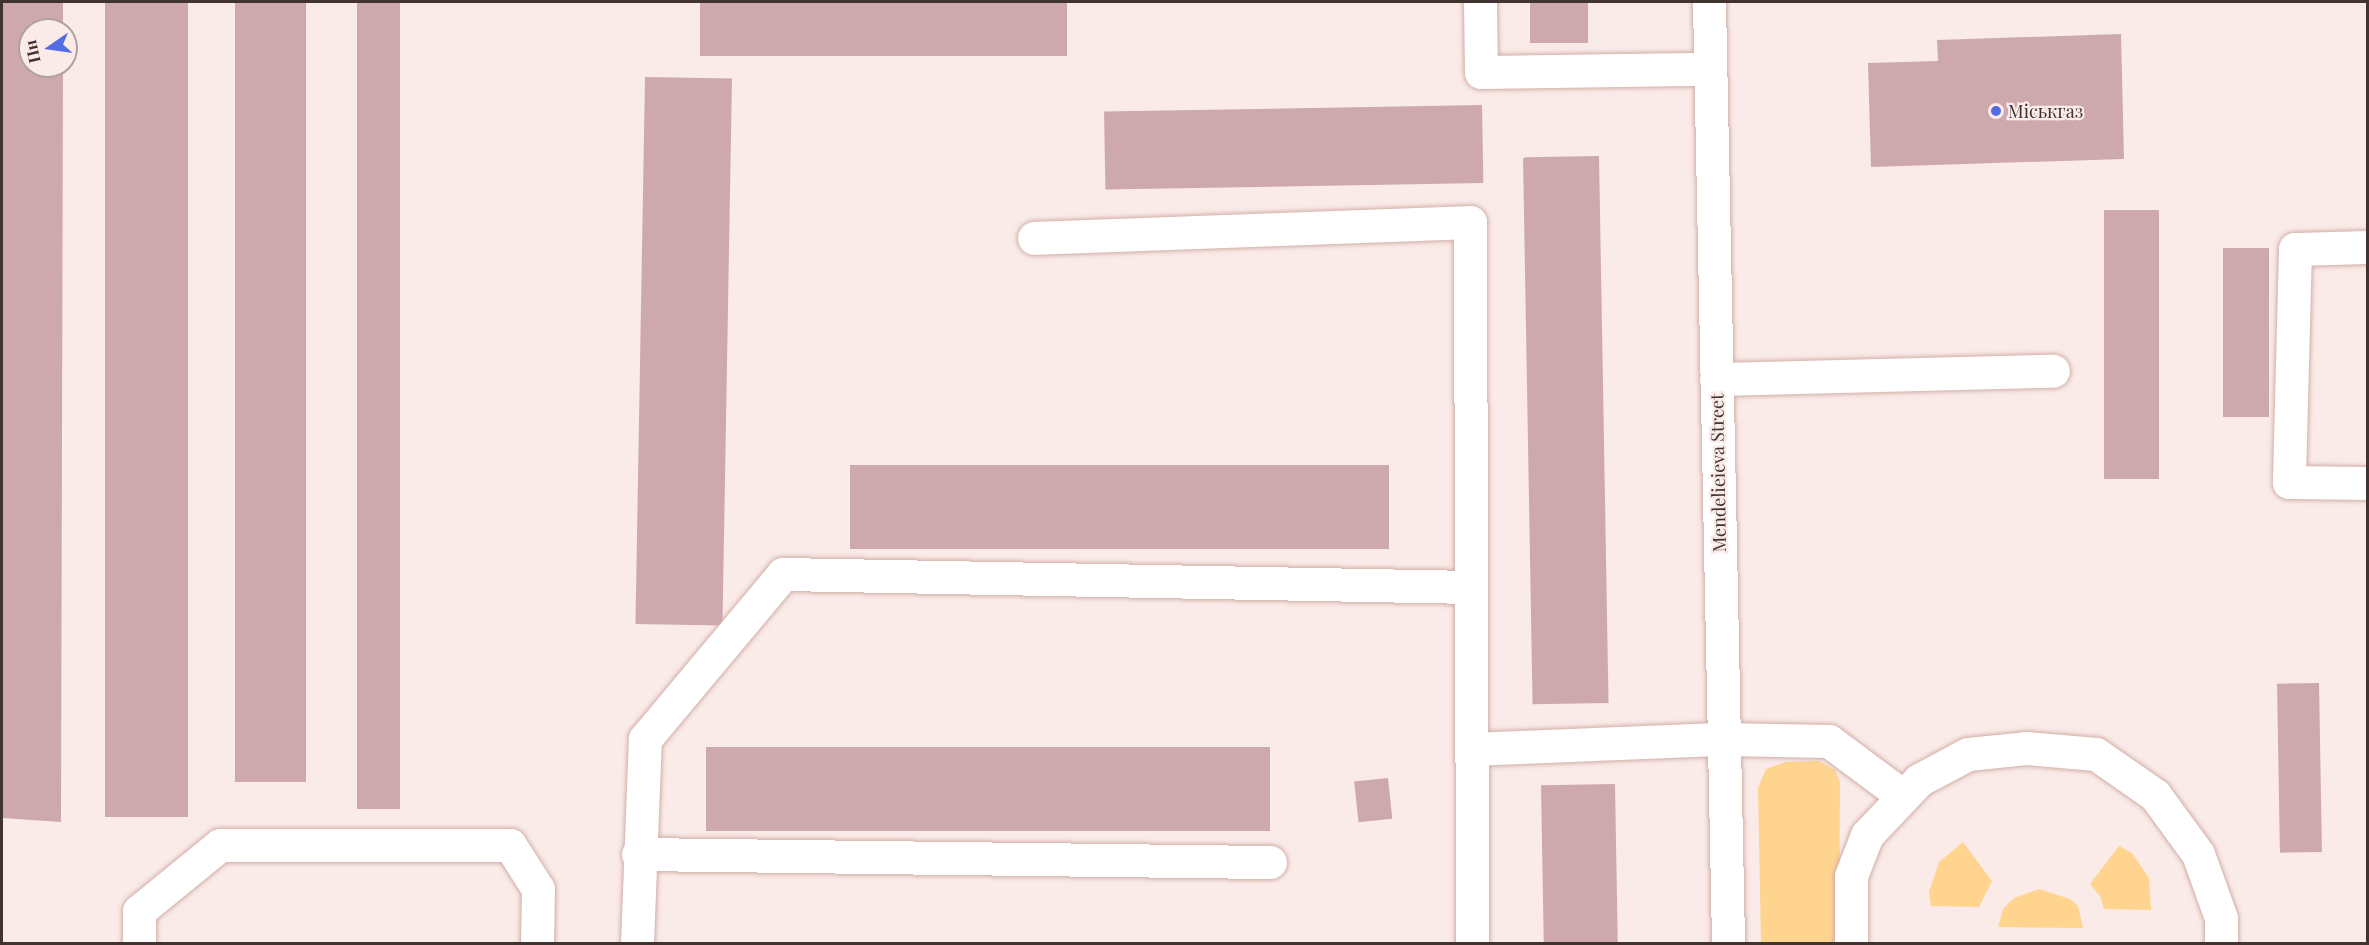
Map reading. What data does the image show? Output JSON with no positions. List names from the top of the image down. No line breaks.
{"streets":{"street":["Mendelieieva Street"]},"places":["Міськгаз"],"north":"left"}
